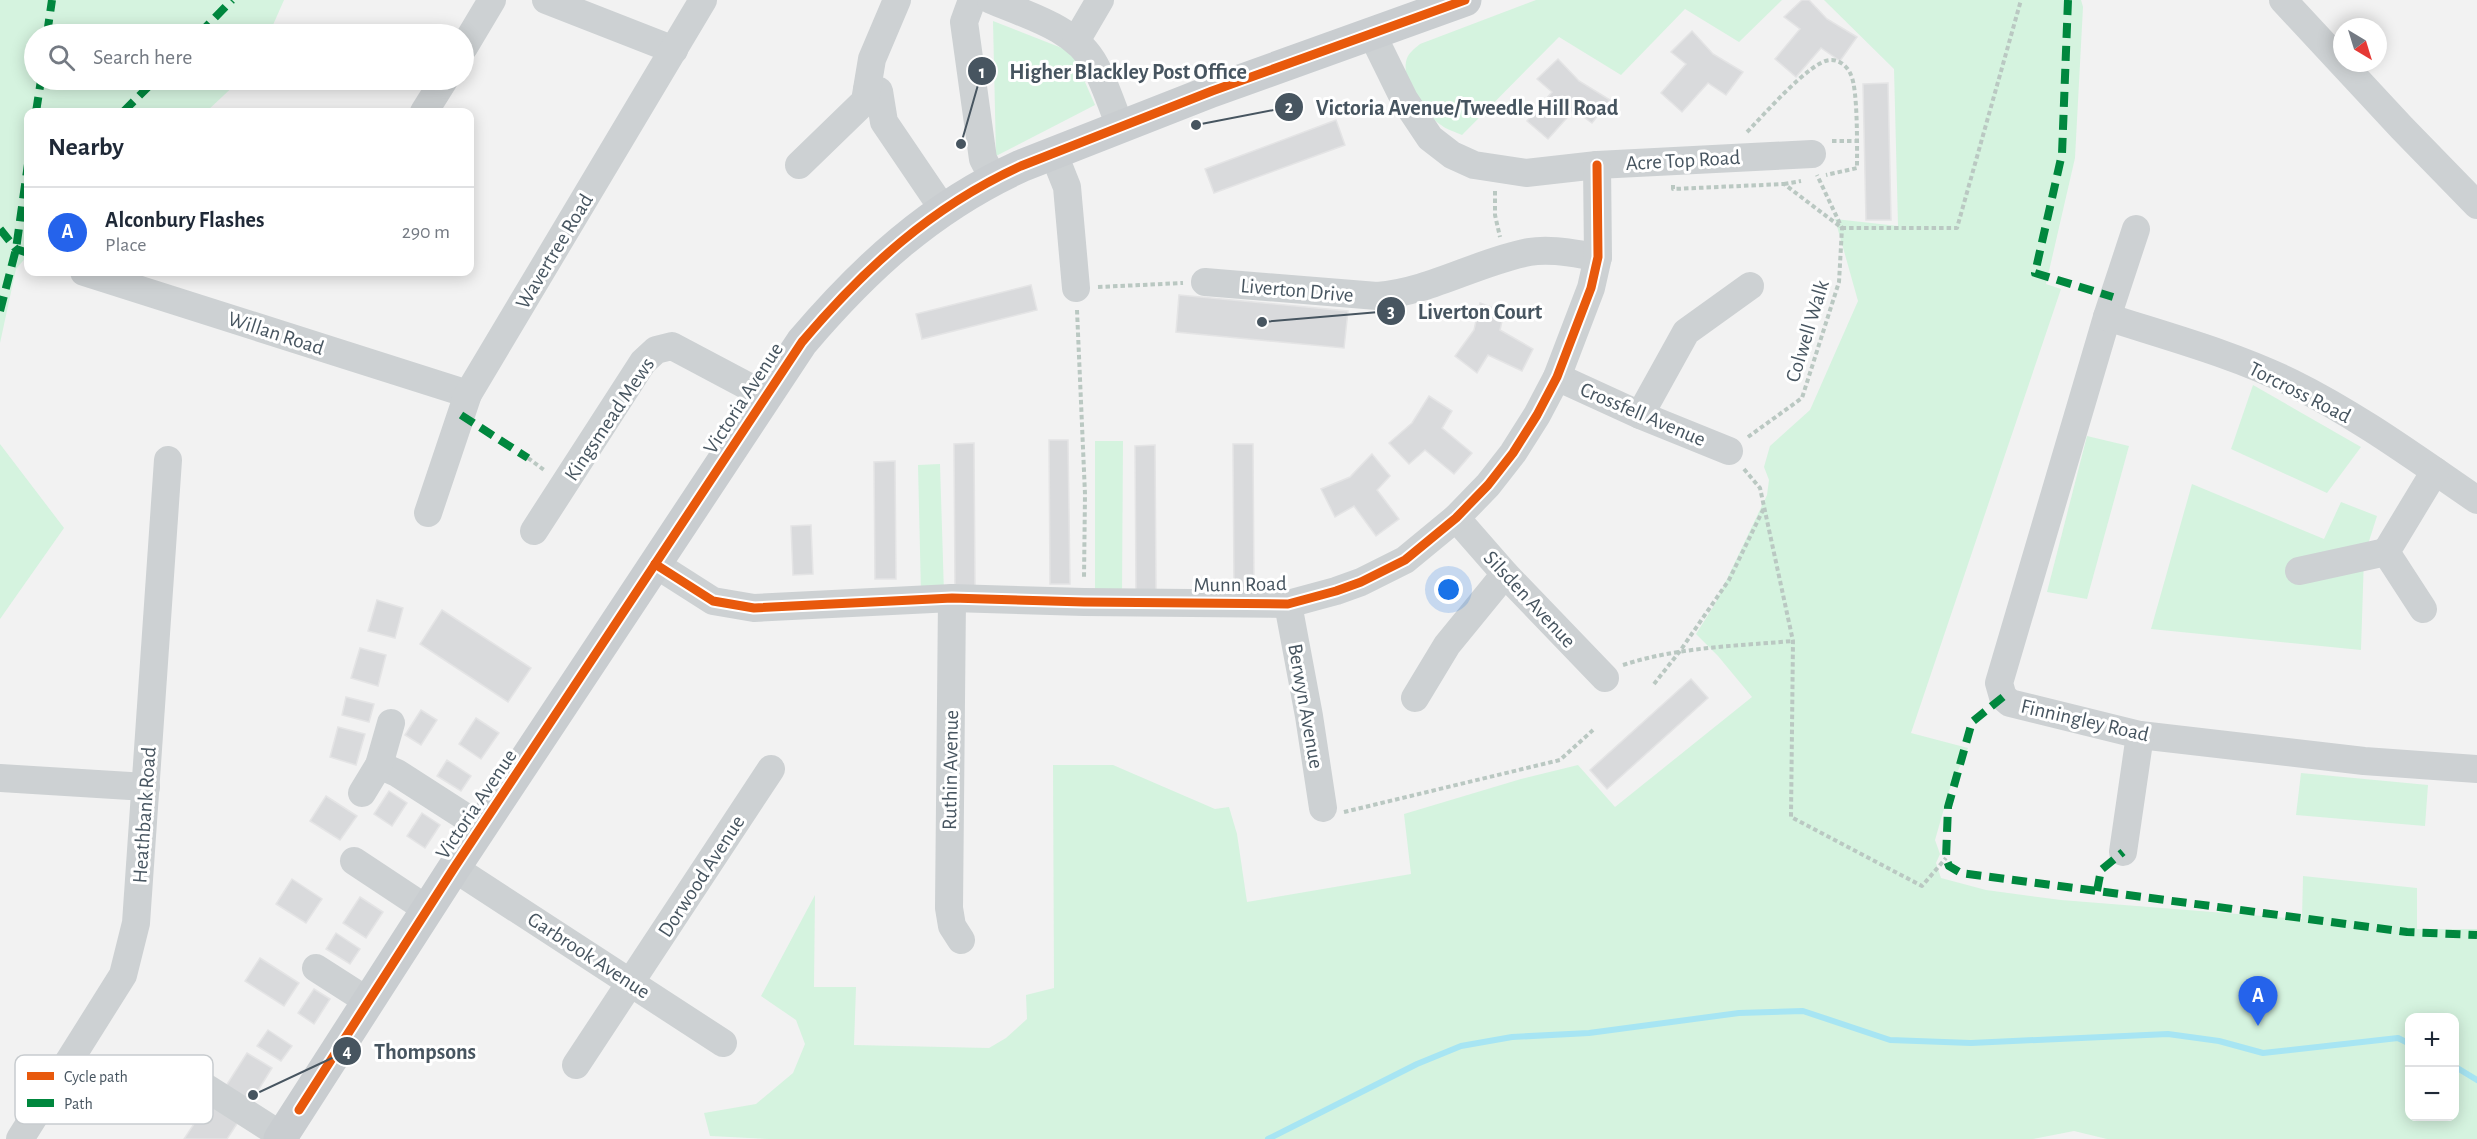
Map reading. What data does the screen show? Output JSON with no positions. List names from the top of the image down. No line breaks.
{"streets":{"main road":["Victoria Avenue"],"street":["Acre Top Road","Wavertree Road","Liverton Drive","Willan Road","Torcross Road","Crossfell Avenue","Kingsmead Mews","Munn Road","Silsden Avenue","Berwyn Avenue","Finningley Road","Ruthin Avenue","Heathbank Road","Dorwood Avenue","Garbrook Avenue"],"path":["Colwell Walk"]},"crossings":[["Acre Top Road","Colwell Walk"],["Acre Top Road","Victoria Avenue"],["Acre Top Road","Munn Road"],["Wavertree Road","Willan Road"],["Liverton Drive","Munn Road"],["Colwell Walk","Crossfell Avenue"],["Torcross Road","Finningley Road"],["Victoria Avenue","Kingsmead Mews"],["Victoria Avenue","Munn Road"],["Victoria Avenue","Garbrook Avenue"],["Crossfell Avenue","Munn Road"],["Munn Road","Silsden Avenue"],["Munn Road","Berwyn Avenue"],["Munn Road","Ruthin Avenue"],["Dorwood Avenue","Garbrook Avenue"]],"places":["Victoria Avenue/Tweedle Hill Road","Higher Blackley Post Office","Liverton Court","Thompsons"],"legend":["Cycle path","Path"],"north":"bottom right","page":{"search":"Search here","heading":"Nearby","list":[{"mark":"A","name":"Alconbury Flashes","note":"Place","value":"290 m"}],"pins":"A","map_buttons":["+","−"]}}
